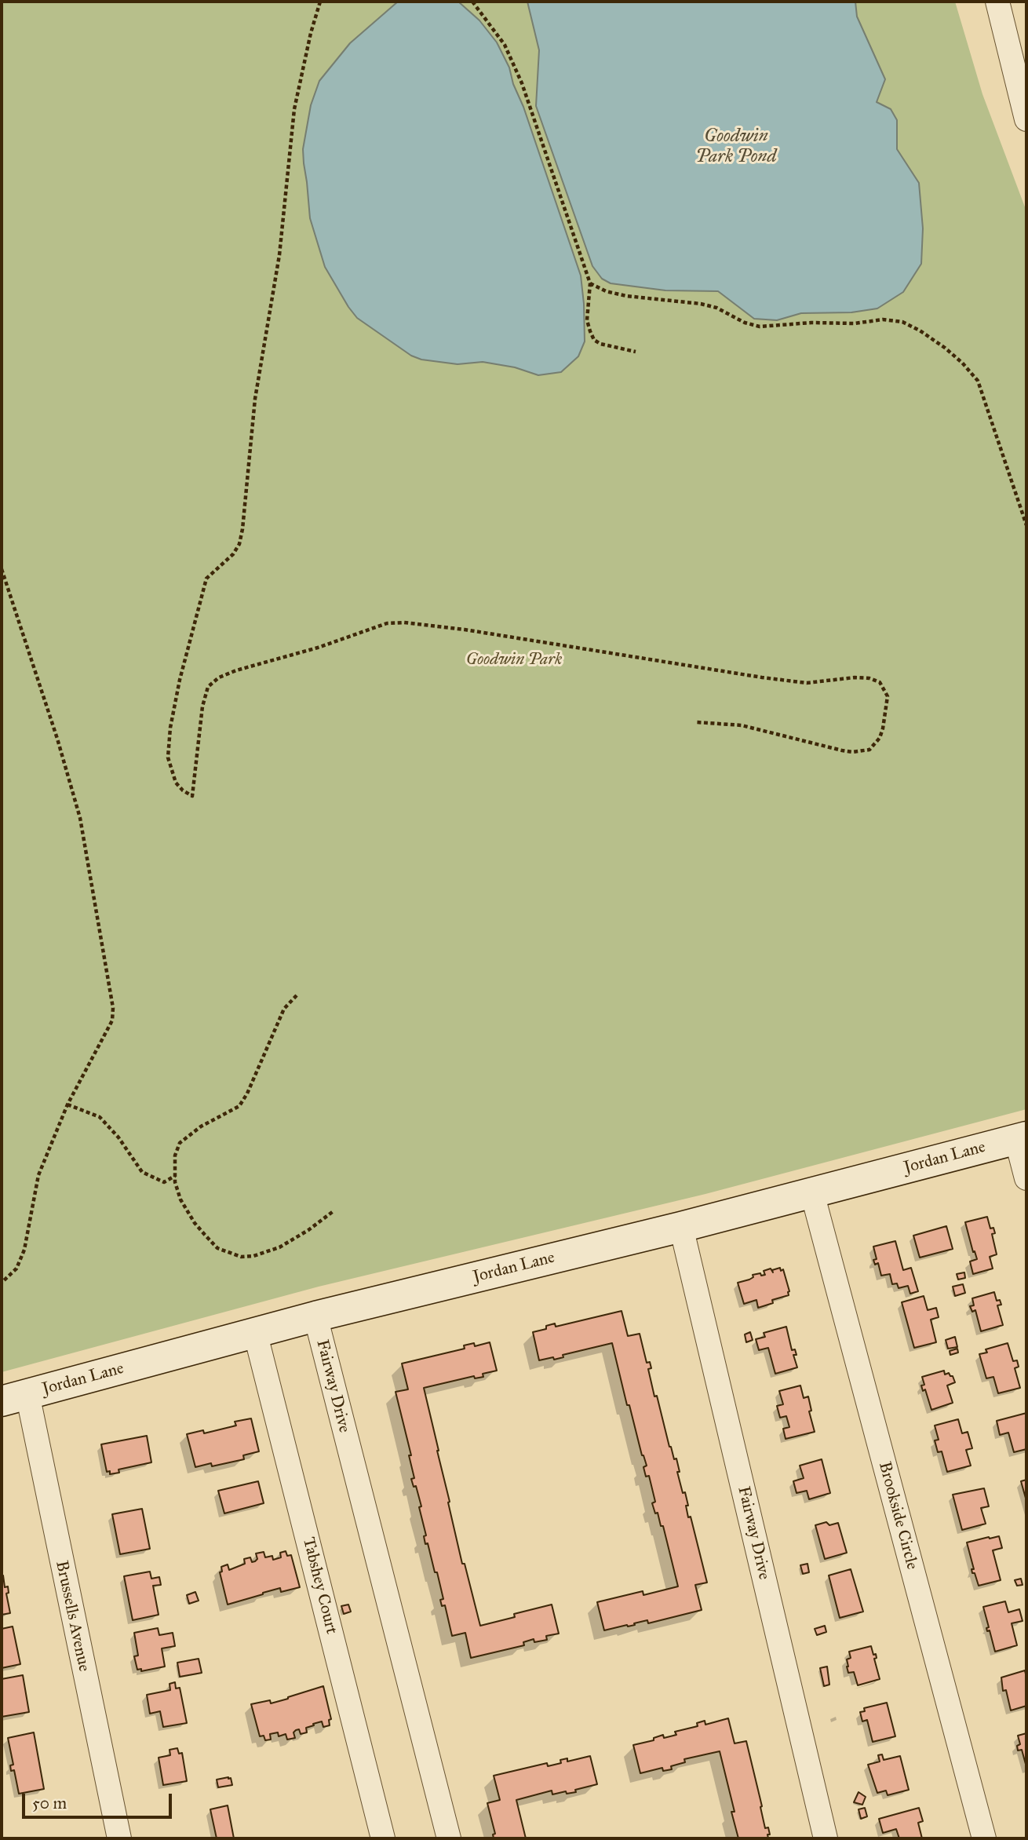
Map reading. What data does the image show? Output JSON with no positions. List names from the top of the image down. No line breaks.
{"streets":{"main road":["Jordan Lane"],"street":["Fairway Drive","Brookside Circle","Tabshey Court","Brussells Avenue"]},"crossings":[["Jordan Lane","Fairway Drive"],["Jordan Lane","Brookside Circle"],["Jordan Lane","Tabshey Court"],["Jordan Lane","Brussells Avenue"]],"water":["Goodwin Park Pond"],"parks":["Goodwin Park"],"scale_bar":"50 m"}
